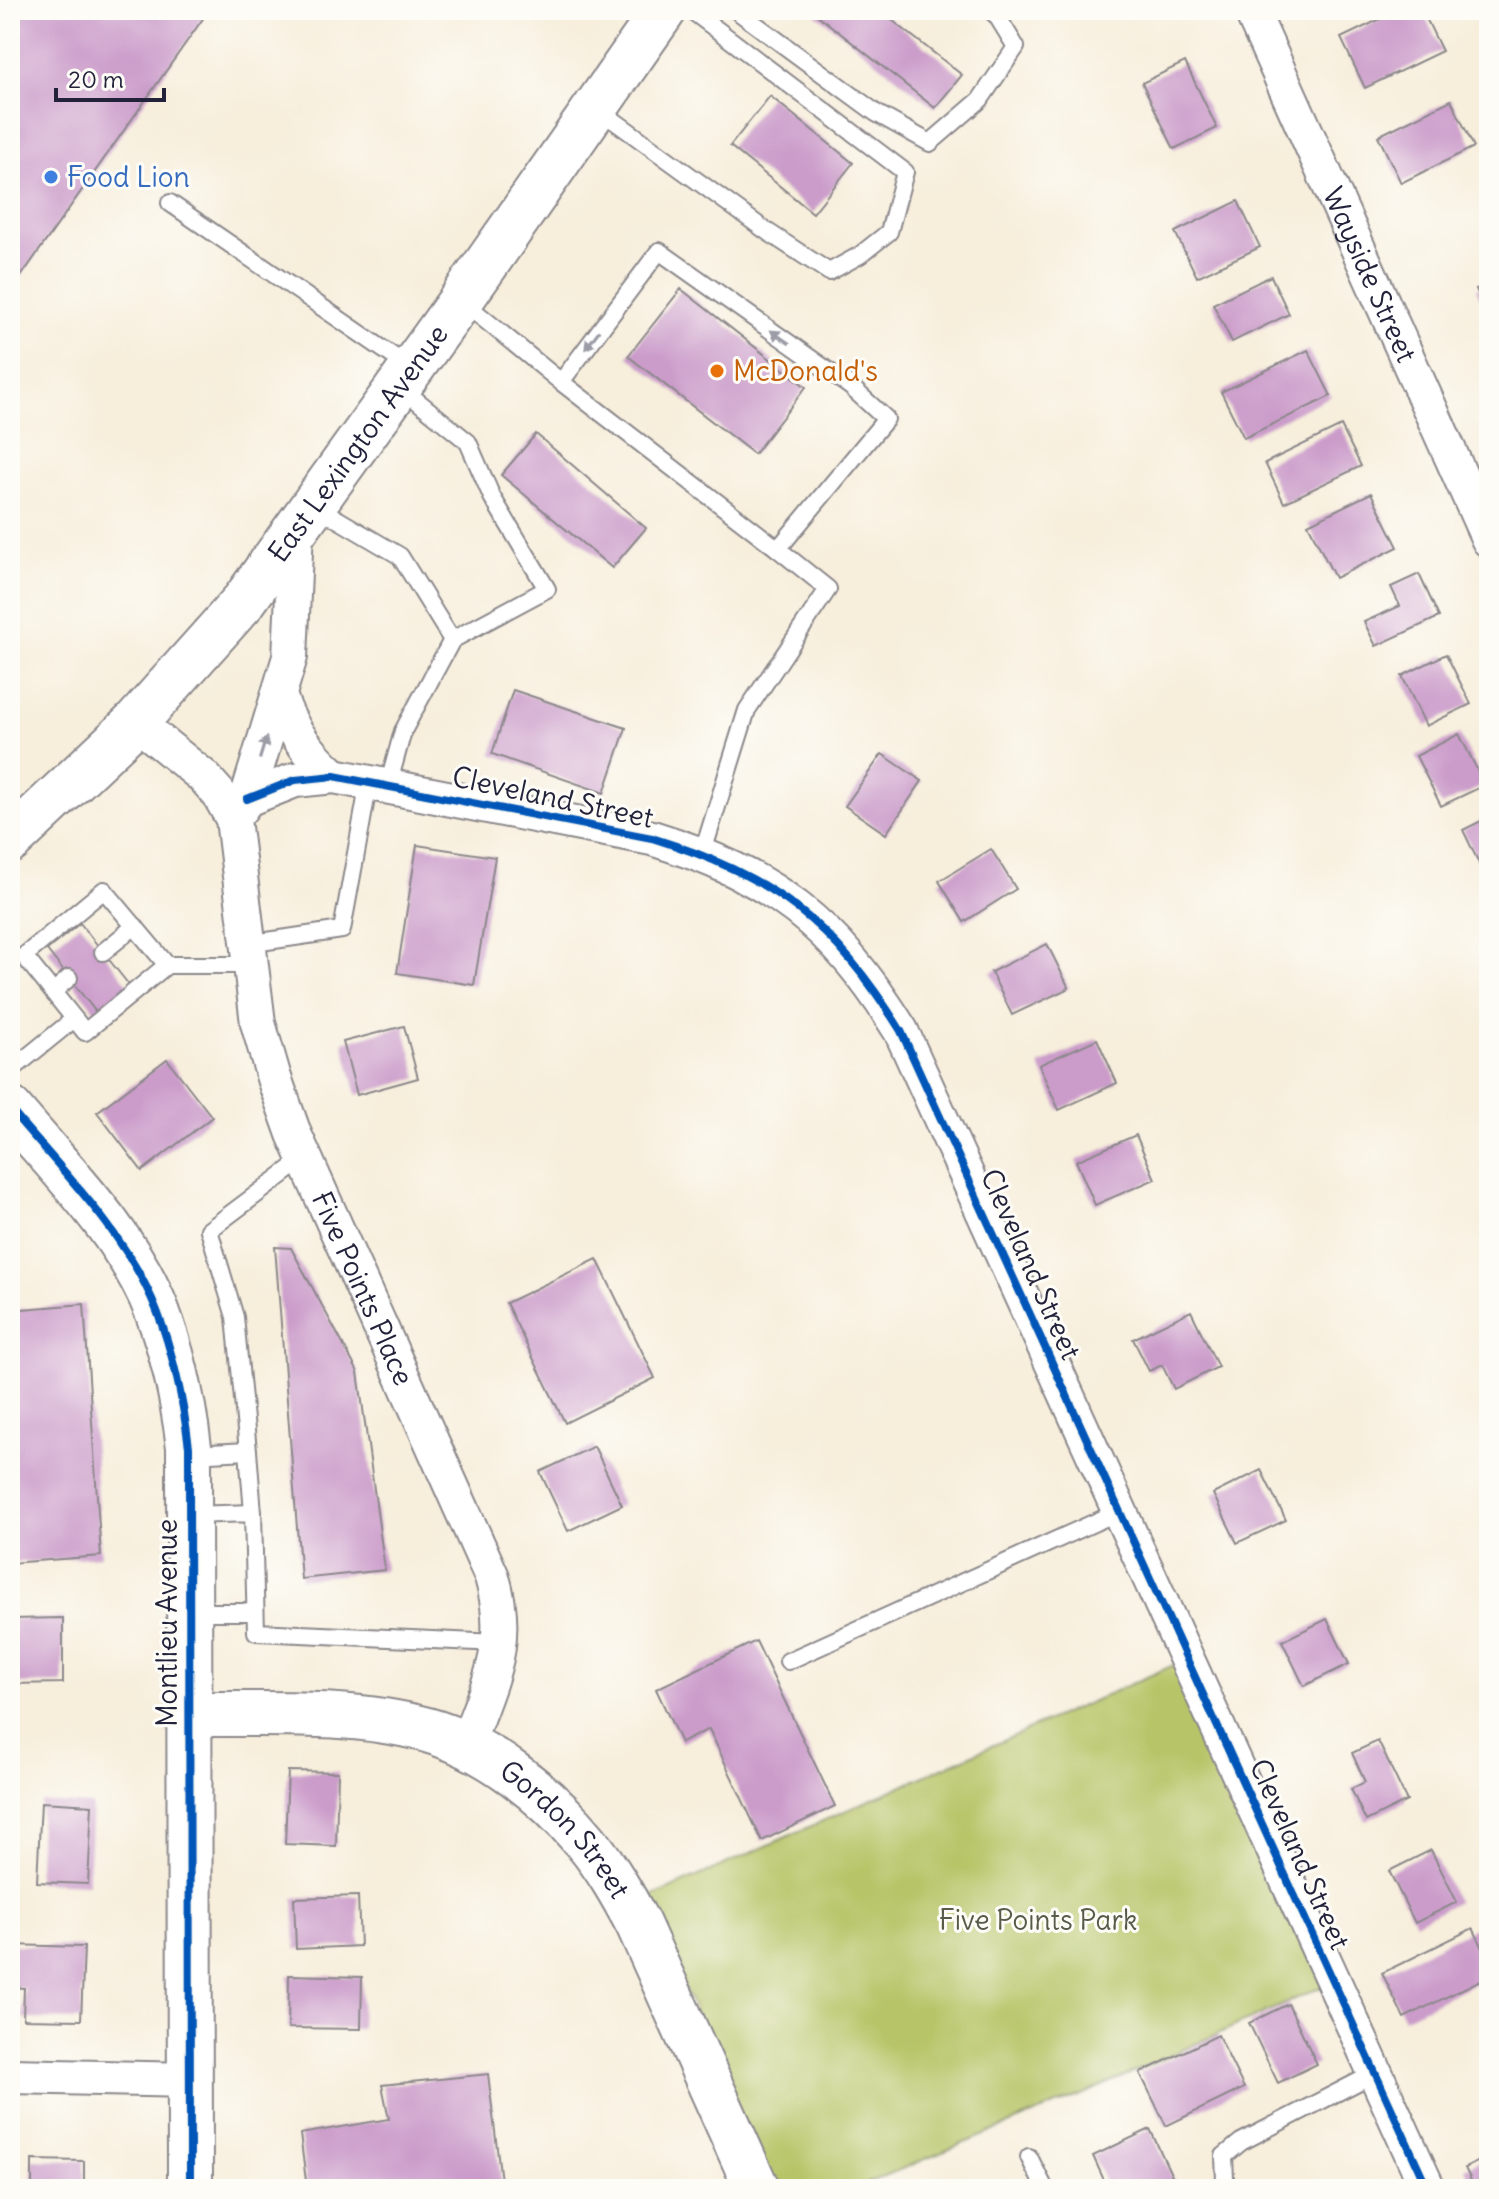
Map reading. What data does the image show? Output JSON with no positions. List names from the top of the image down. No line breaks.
{"streets":{"street":["Wayside Street","East Lexington Avenue","Cleveland Street","Five Points Place","Montlieu Avenue","Gordon Street"]},"crossings":[["East Lexington Avenue","Five Points Place"],["Cleveland Street","Five Points Place"],["Five Points Place","Gordon Street"],["Montlieu Avenue","Gordon Street"]],"parks":["Five Points Park"],"places":["Food Lion","McDonald's"],"scale_bar":"20 m"}
